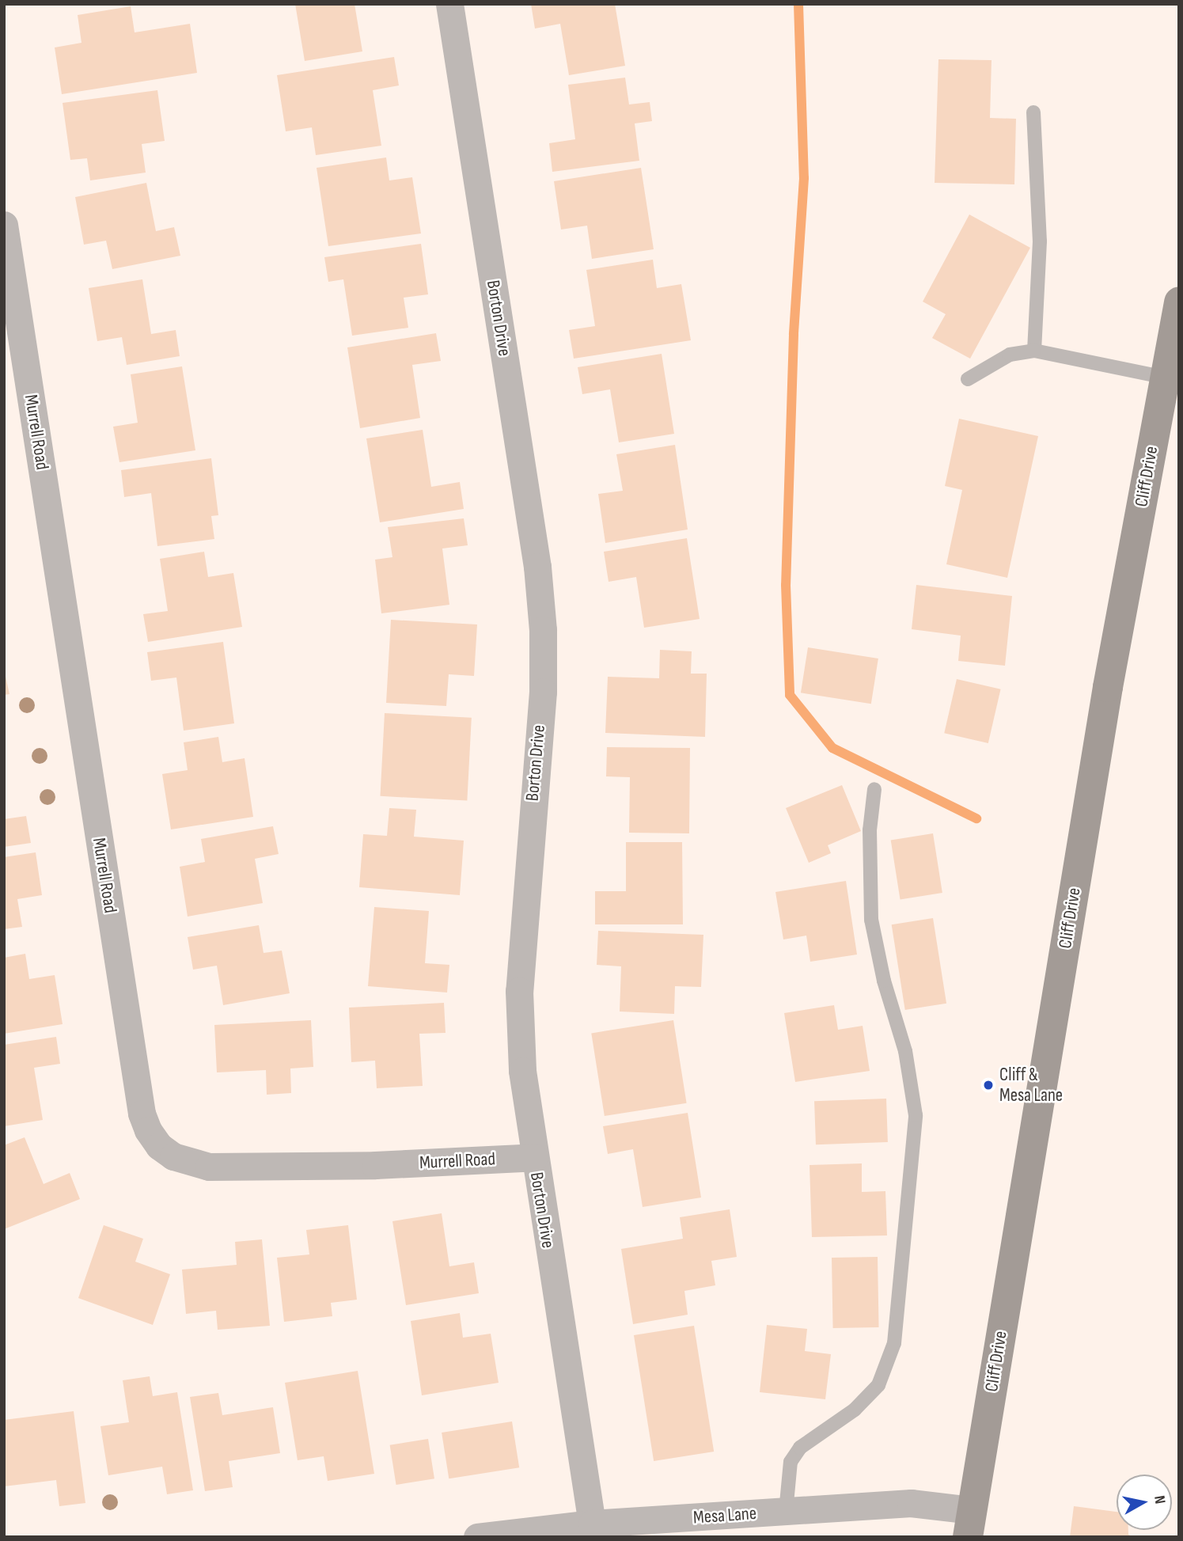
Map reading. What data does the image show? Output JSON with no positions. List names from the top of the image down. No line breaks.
{"streets":{"main road":["Cliff Drive"],"street":["Borton Drive","Murrell Road","Mesa Lane"]},"crossings":[["Borton Drive","Murrell Road"],["Borton Drive","Mesa Lane"],["Cliff Drive","Mesa Lane"]],"places":["Cliff & Mesa Lane"],"north":"right"}
